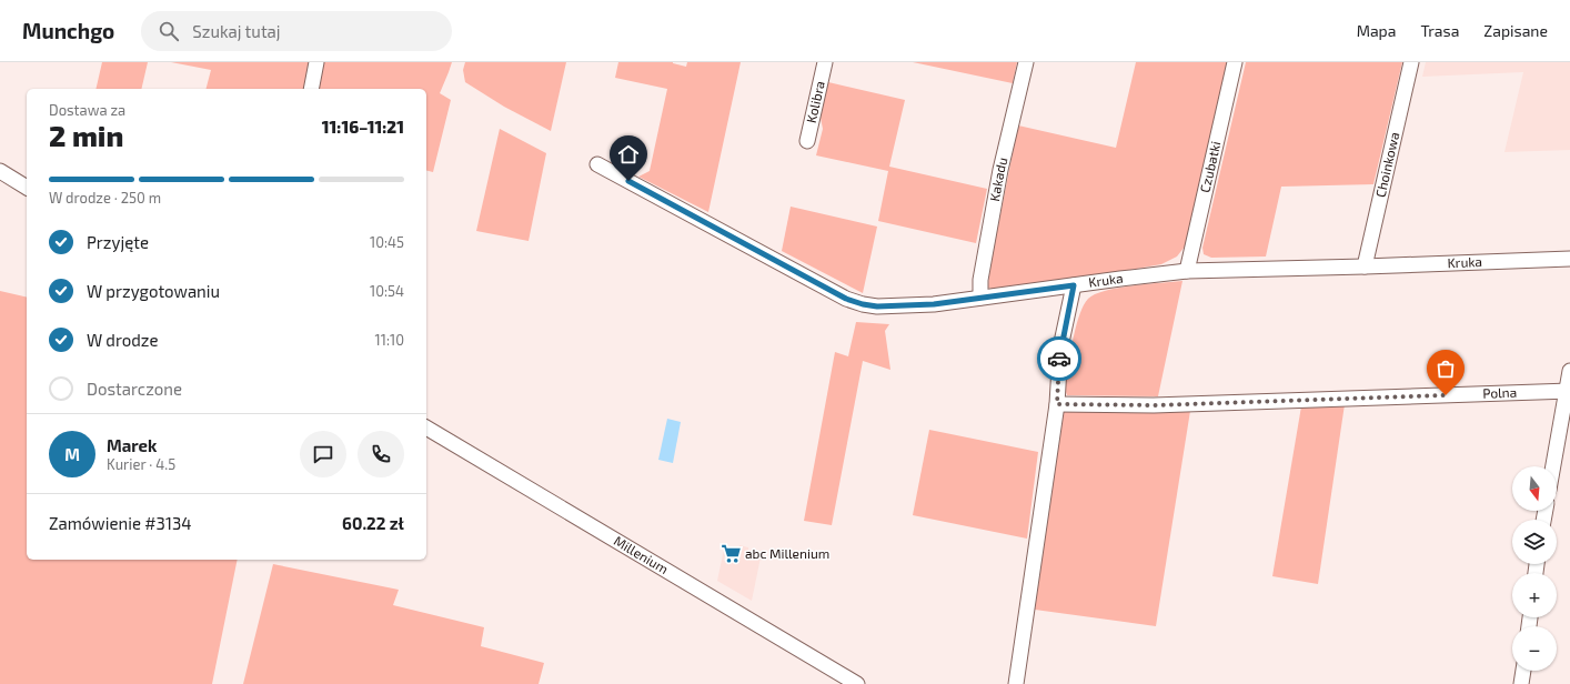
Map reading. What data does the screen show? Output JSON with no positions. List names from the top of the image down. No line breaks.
{"streets":{"street":["Kolibra","Choinkowa","Czubatki","Kakadu","Kruka","Polna","Millenium"]},"crossings":[["Choinkowa","Kruka"],["Czubatki","Kruka"],["Kakadu","Kruka"]],"places":{"supermarket":["abc Millenium"]},"north":"bottom","page":{"header":"Munchgo","search":"Szukaj tutaj","nav":["Mapa","Trasa","Zapisane"],"heading":["2 min","Dostawa za","11:16–11:21"],"panel":["Marek","Kurier · 4.5","Zamówienie #3134","60.22 zł"],"bar":"W drodze · 250 m","list":[["Przyjęte","10:45"],["W przygotowaniu","10:54"],["W drodze","11:10"],"Dostarczone"],"round":"M","map_buttons":["+","−"]}}
